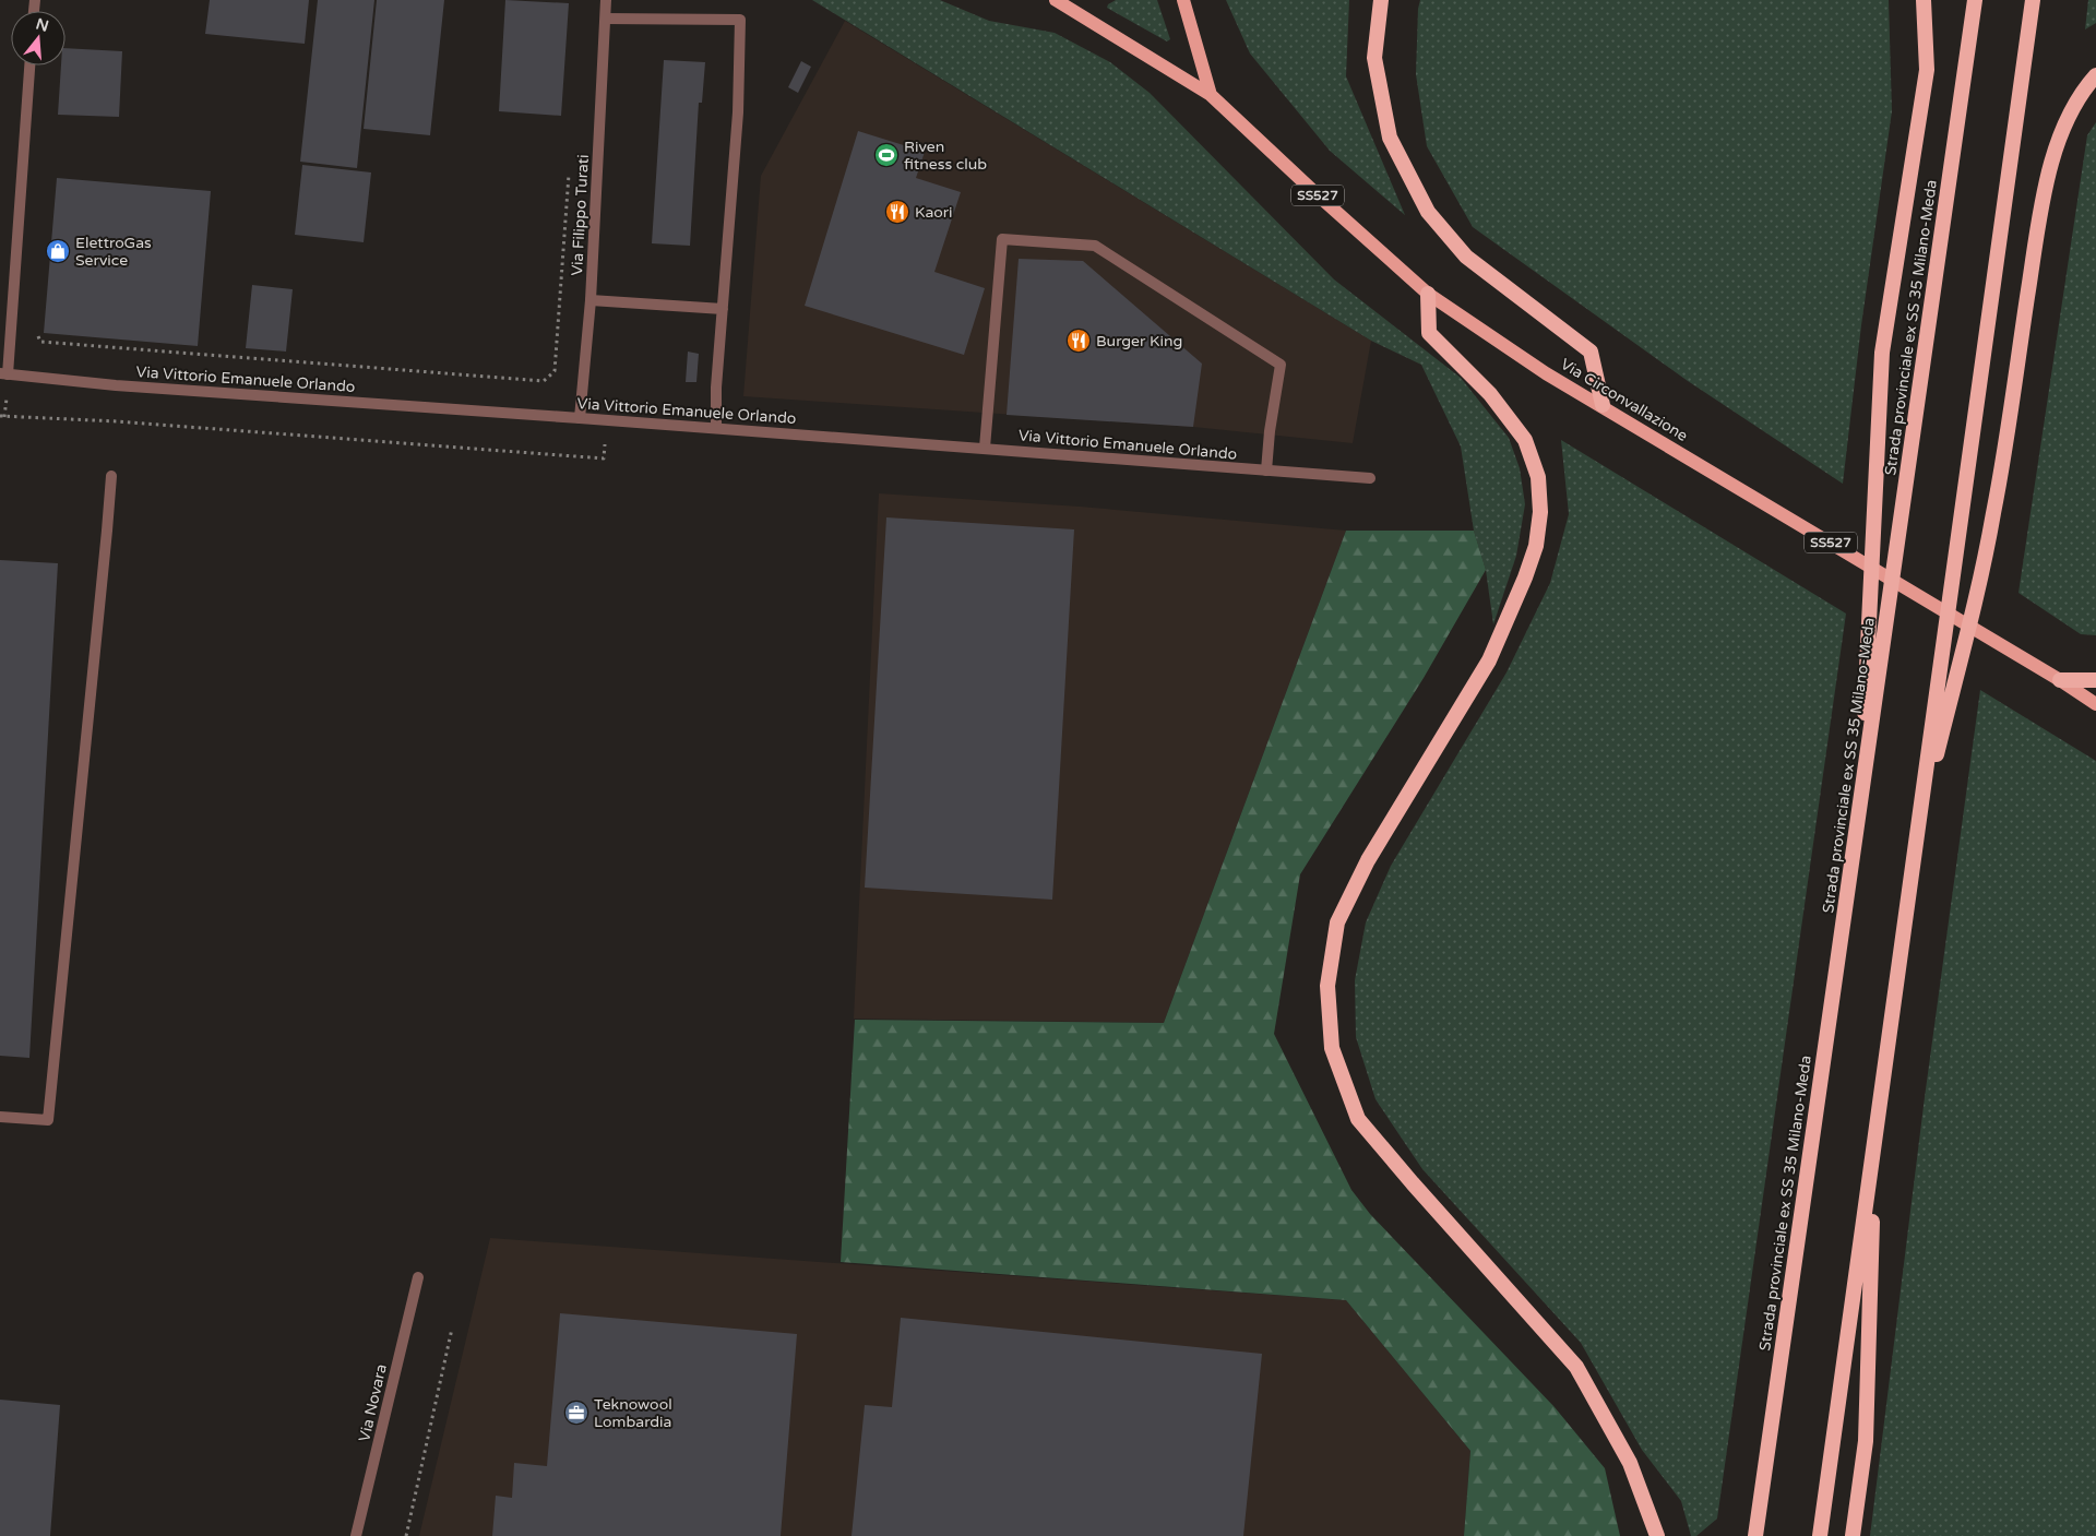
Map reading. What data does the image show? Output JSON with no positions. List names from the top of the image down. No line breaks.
{"streets":{"highway":["Strada provinciale ex SS 35 Milano-Meda"],"main road":["SS527","Via Circonvallazione"],"street":["Via Filippo Turati","Via Vittorio Emanuele Orlando","Via Novara"]},"crossings":[["Via Filippo Turati","Via Vittorio Emanuele Orlando"]],"places":{"sports":["Riven fitness club"],"restaurant":["Kaori","Burger King"],"shop":["ElettroGas Service"],"office":["Teknowool Lombardia"]},"north":"top"}
